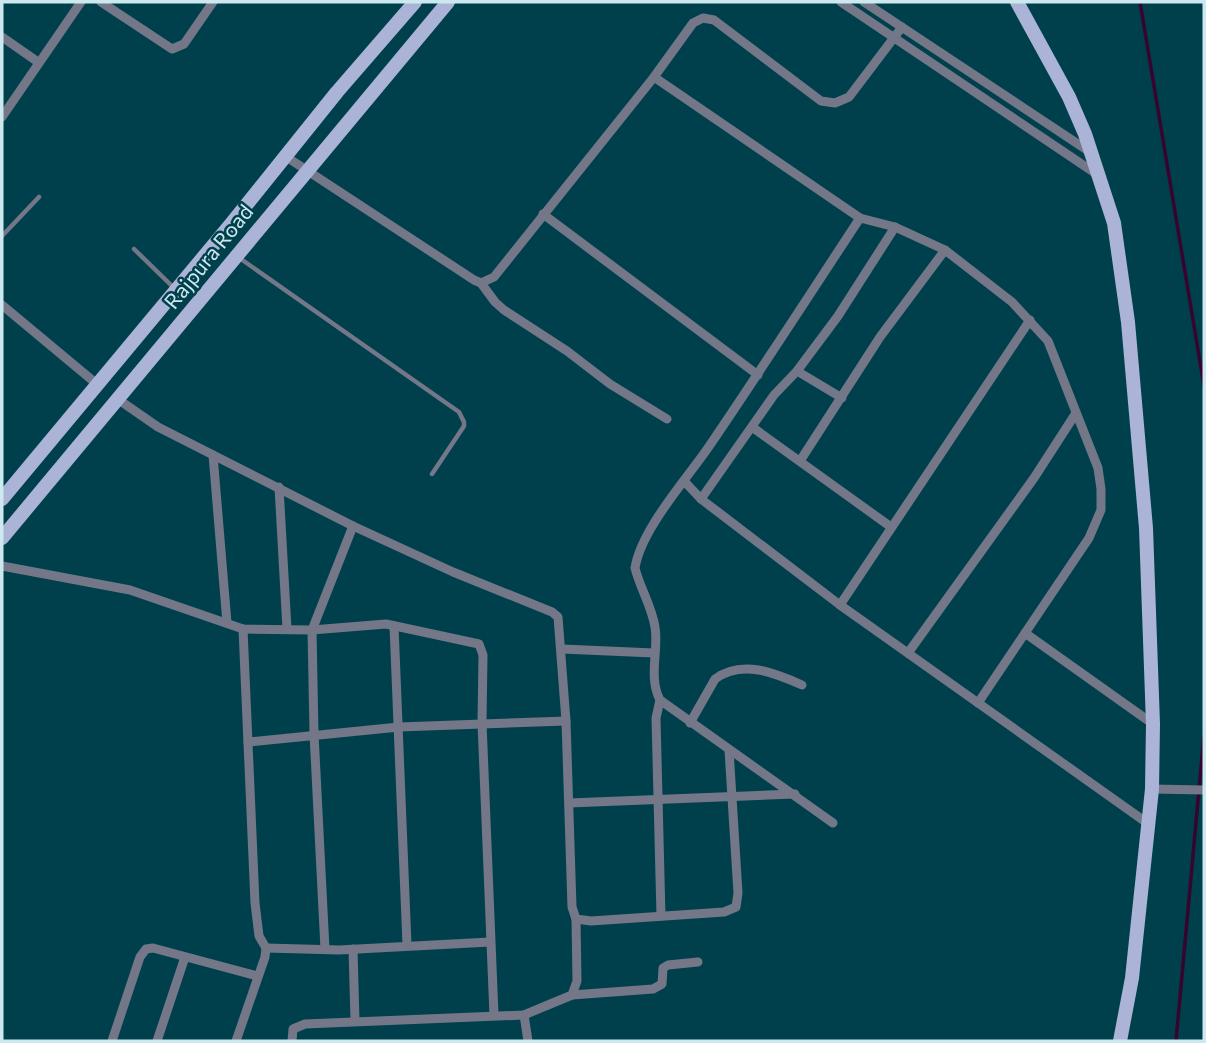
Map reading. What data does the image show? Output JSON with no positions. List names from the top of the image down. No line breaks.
{"streets":{"main road":["Rajpura Road"]}}
